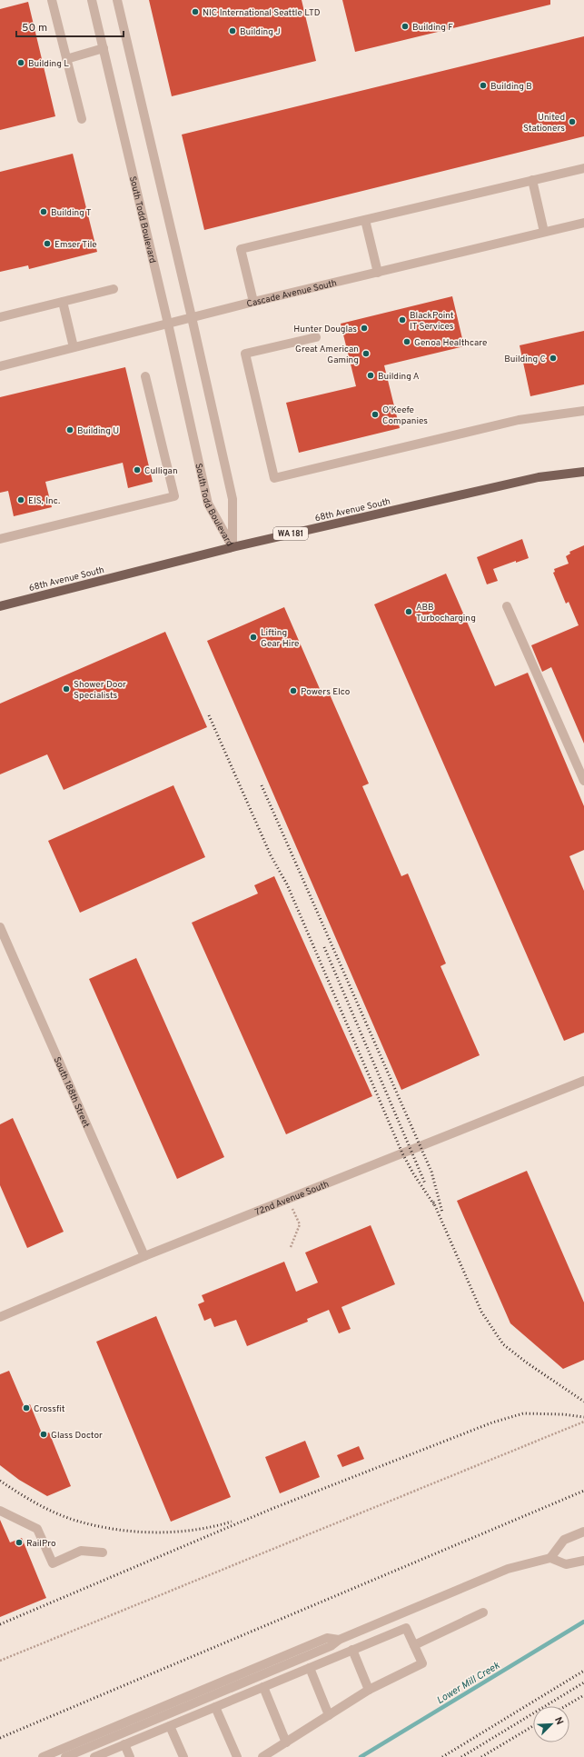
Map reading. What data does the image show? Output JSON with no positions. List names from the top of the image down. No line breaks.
{"streets":{"main road":["68th Avenue South","WA 181"],"street":["South Todd Boulevard","Cascade Avenue South","South 188th Street","72nd Avenue South"]},"crossings":[["South Todd Boulevard","Cascade Avenue South"],["South Todd Boulevard","68th Avenue South"],["South 188th Street","72nd Avenue South"]],"water":["Lower Mill Creek"],"places":["NIC International Seattle LTD","Building F","Building J","Building L","Building B","United Stationers","Building T","Emser Tile","BlackPoint IT Services","Hunter Douglas","Genoa Healthcare","Great American Gaming","Building C","Building A","O'Keefe Companies","Building U","Culligan","EIS, Inc.","ABB Turbocharging","Lifting Gear Hire","Shower Door Specialists","Powers Elco","Crossfit","Glass Doctor","RailPro"],"scale_bar":"50 m","north":"top right"}
